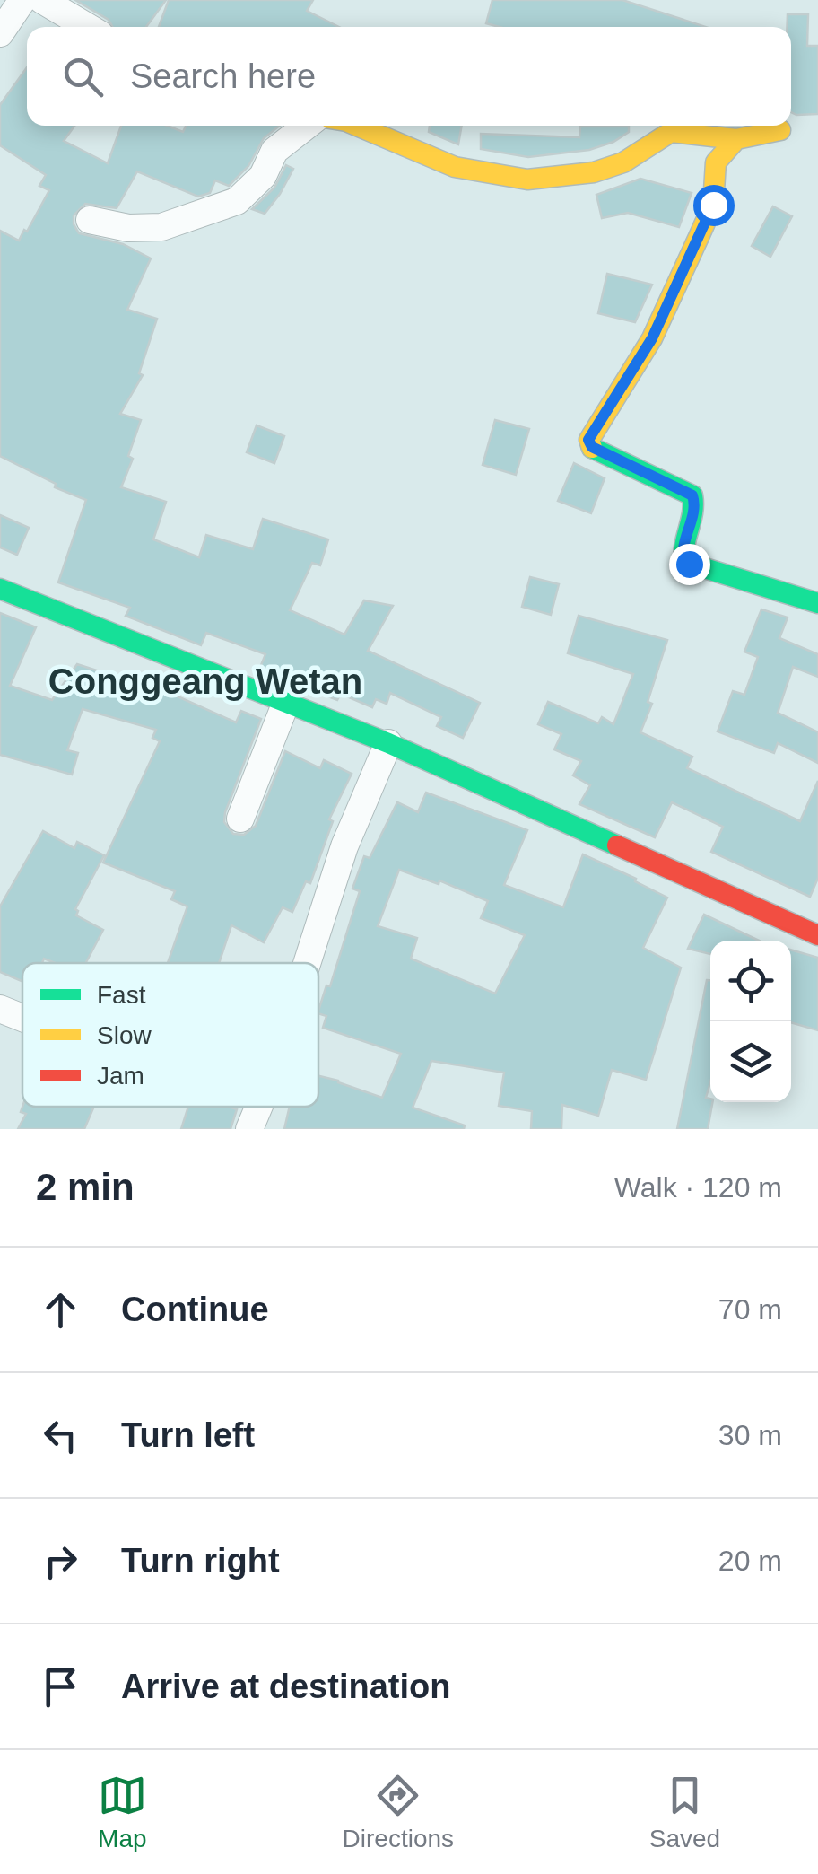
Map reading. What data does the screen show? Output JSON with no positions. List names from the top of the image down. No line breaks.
{"districts":["Conggeang Wetan"],"legend":["Fast","Slow","Jam"],"page":{"search":"Search here","heading":["2 min","Walk · 120 m"],"list":[["Continue","70 m"],["Turn left","30 m"],["Turn right","20 m"],"Arrive at destination"],"nav":["Map","Directions","Saved"]}}
